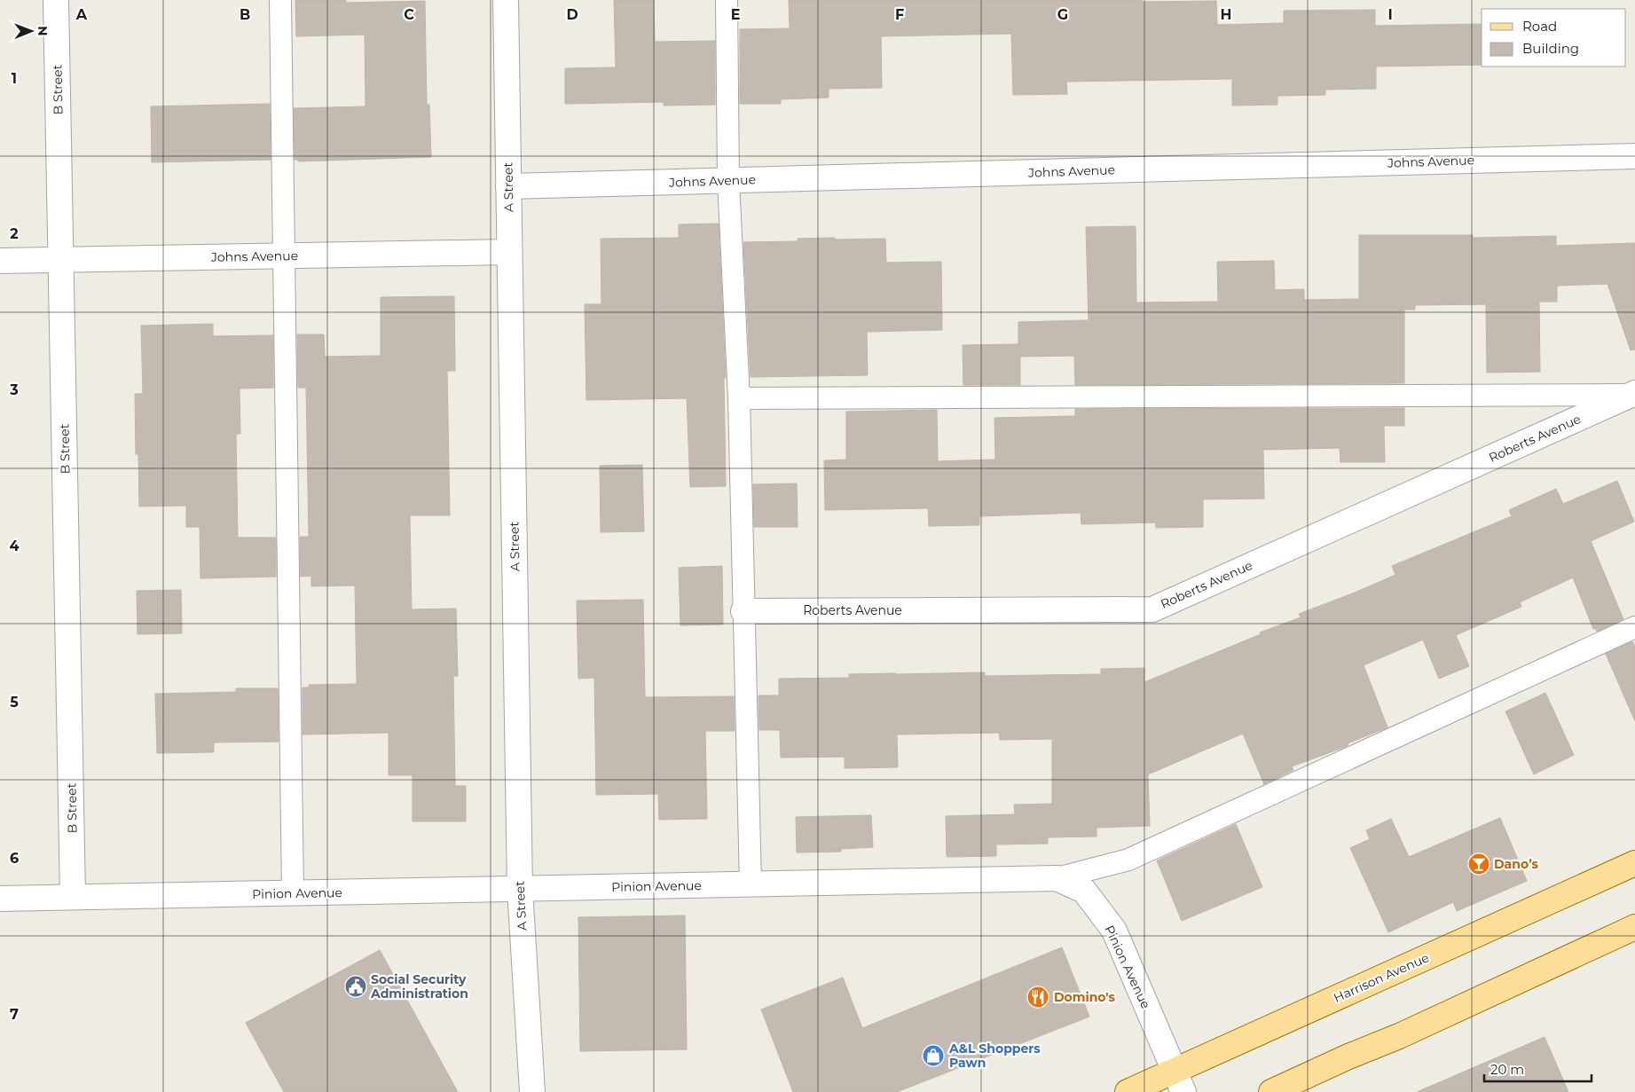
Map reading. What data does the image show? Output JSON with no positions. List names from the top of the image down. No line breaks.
{"streets":{"main road":["Harrison Avenue"],"street":["B Street","Johns Avenue","A Street","Roberts Avenue","Pinion Avenue"]},"crossings":[["B Street","Johns Avenue"],["B Street","Pinion Avenue"],["Johns Avenue","A Street"],["A Street","Pinion Avenue"],["Pinion Avenue","Harrison Avenue"]],"places":{"bar":["Dano’s"],"public building":["Social Security Administration"],"restaurant":["Domino's"],"shop":["A&L Shoppers Pawn"]},"legend":["Road","Building"],"scale_bar":"20 m","north":"right","grid":{"columns":["A","B","C","D","E","F","G","H","I"],"rows":["1","2","3","4","5","6","7"]}}
